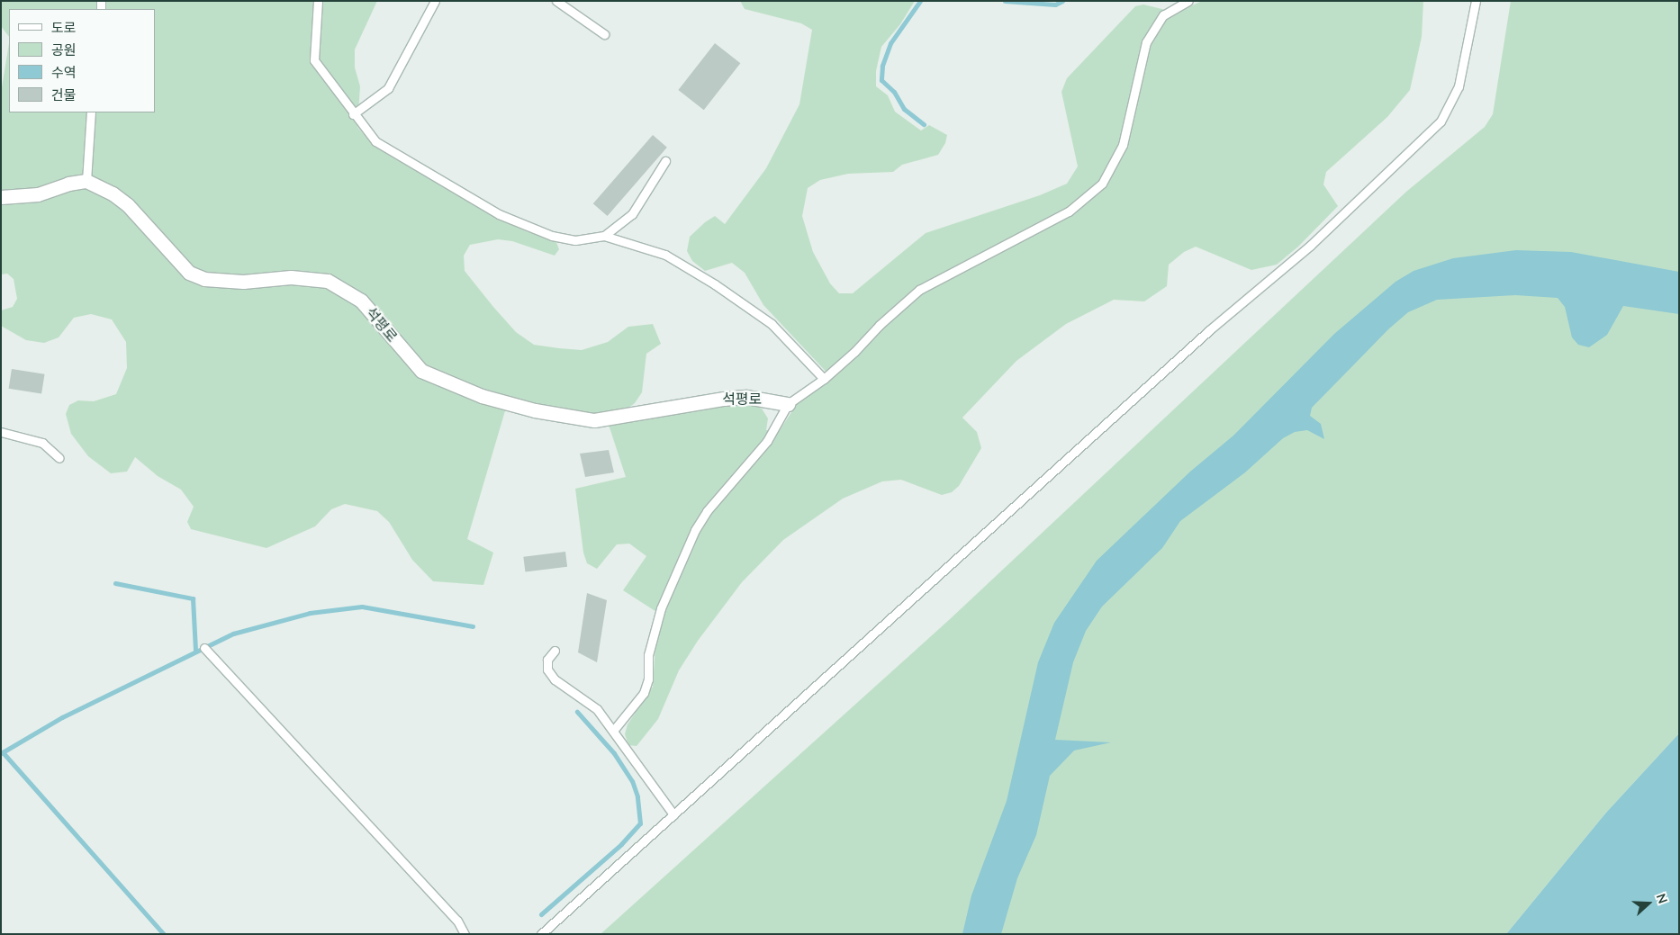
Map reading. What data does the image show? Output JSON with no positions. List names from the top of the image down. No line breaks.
{"streets":{"street":["석평로"]},"legend":["도로","공원","수역","건물"],"north":"right"}
